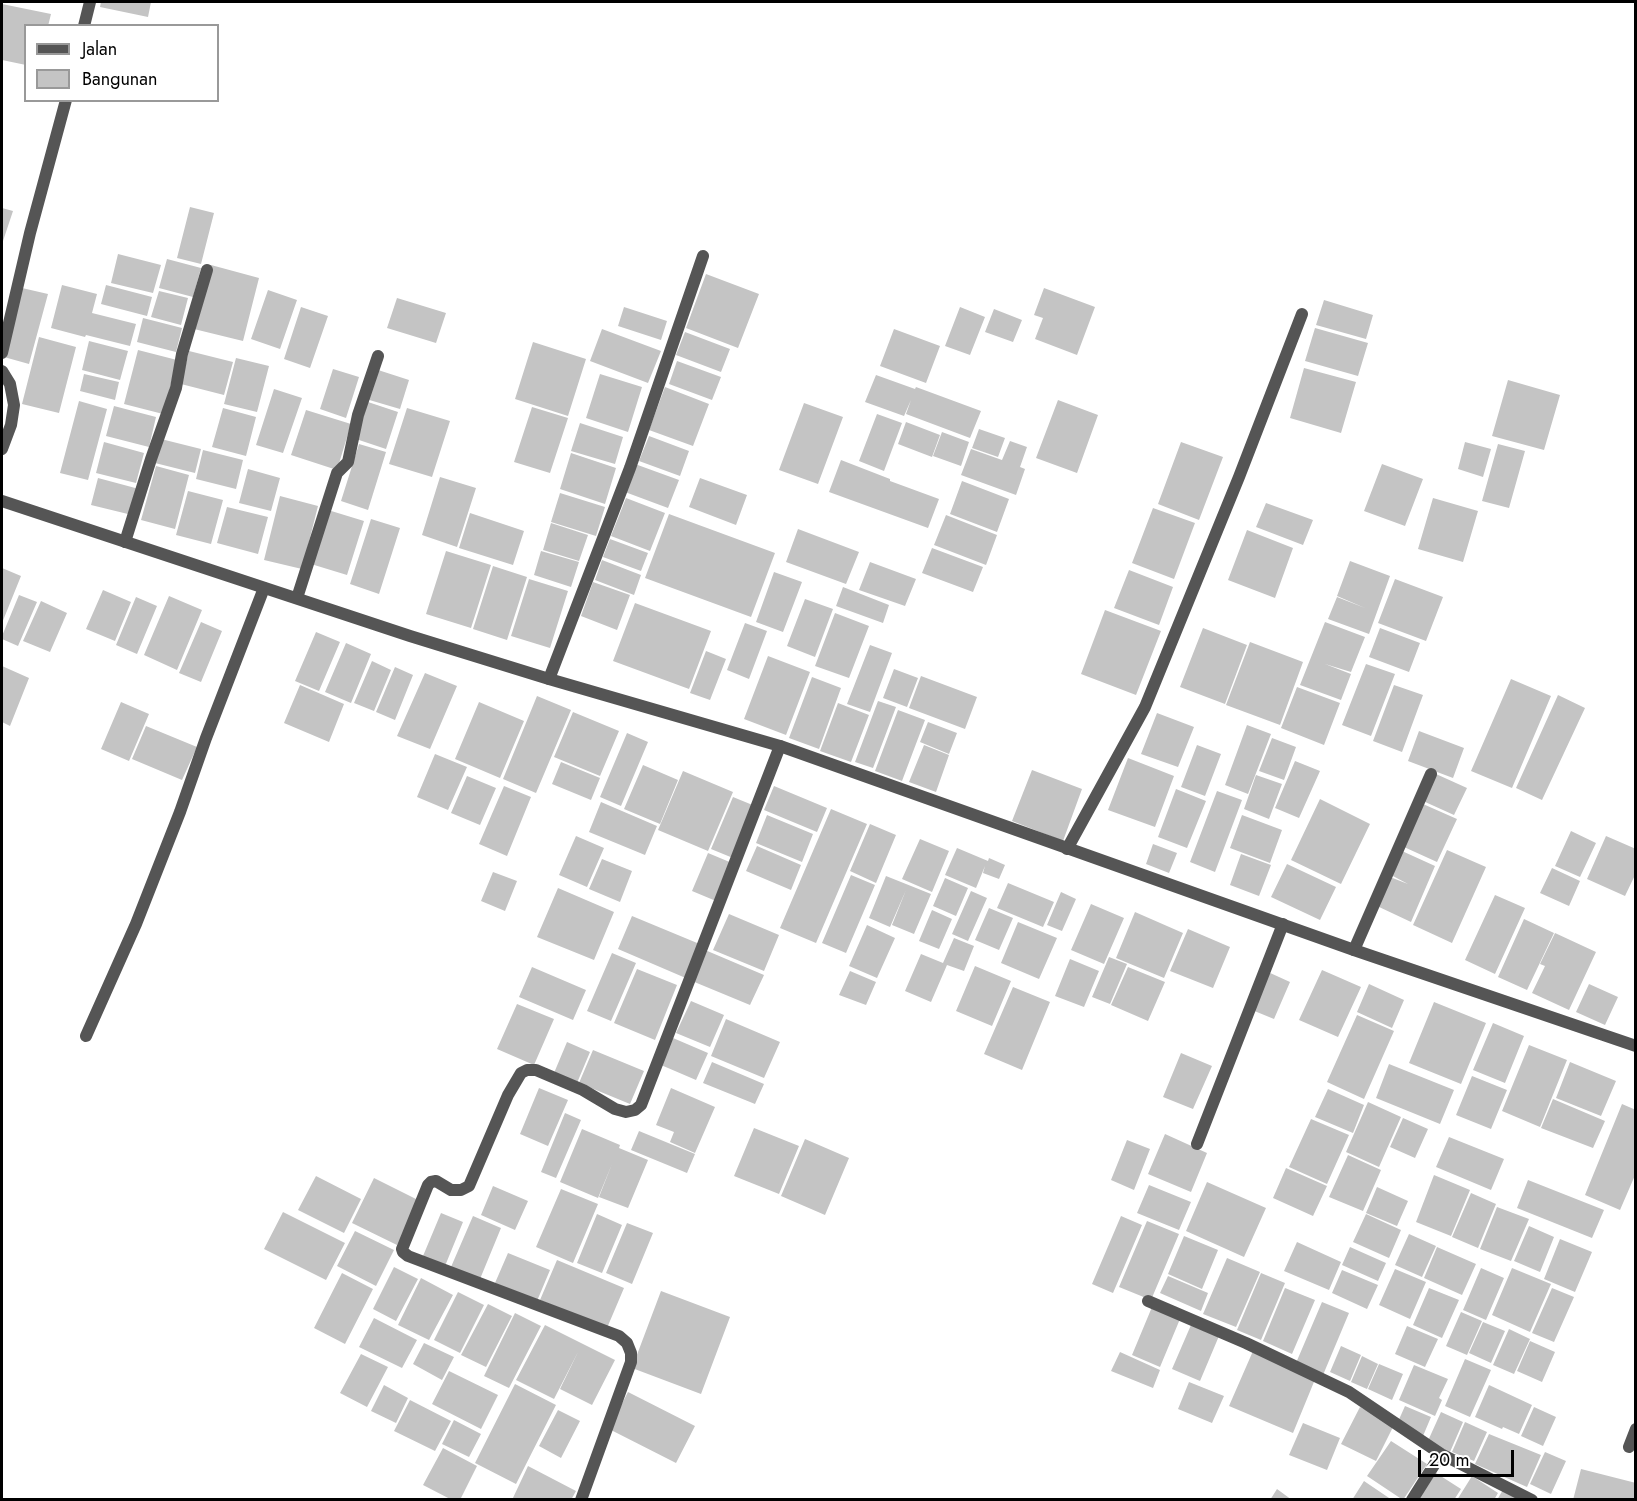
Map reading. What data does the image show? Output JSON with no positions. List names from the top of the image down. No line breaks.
{"legend":["Jalan","Bangunan"],"scale_bar":"20 m"}
